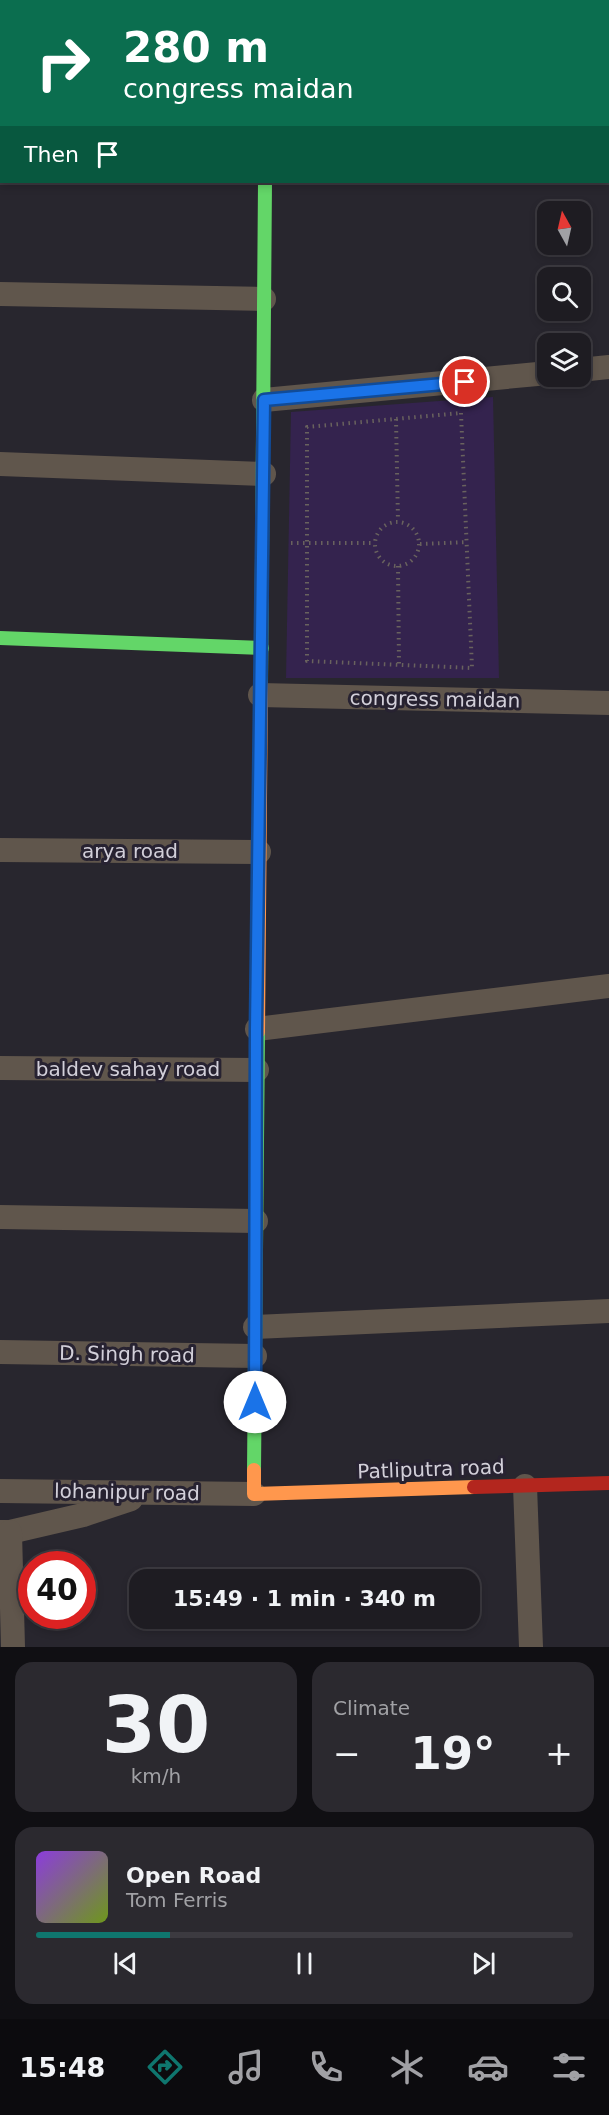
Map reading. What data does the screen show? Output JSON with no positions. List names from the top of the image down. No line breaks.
{"streets":{"street":["congress maidan","arya road","baldev sahay road","D. Singh road","Patliputra road","lohanipur road"]},"crossings":[["Patliputra road","lohanipur road"]],"north":"top","page":{"turn":["280 m","congress maidan"],"then":"Then","limit":"40","trip":"15:49 · 1 min · 340 m","tile":[["30","km/h"],"Climate"],"heat":["−","19°","+"],"song":["Open Road","Tom Ferris"],"tabs":"15:48"}}
